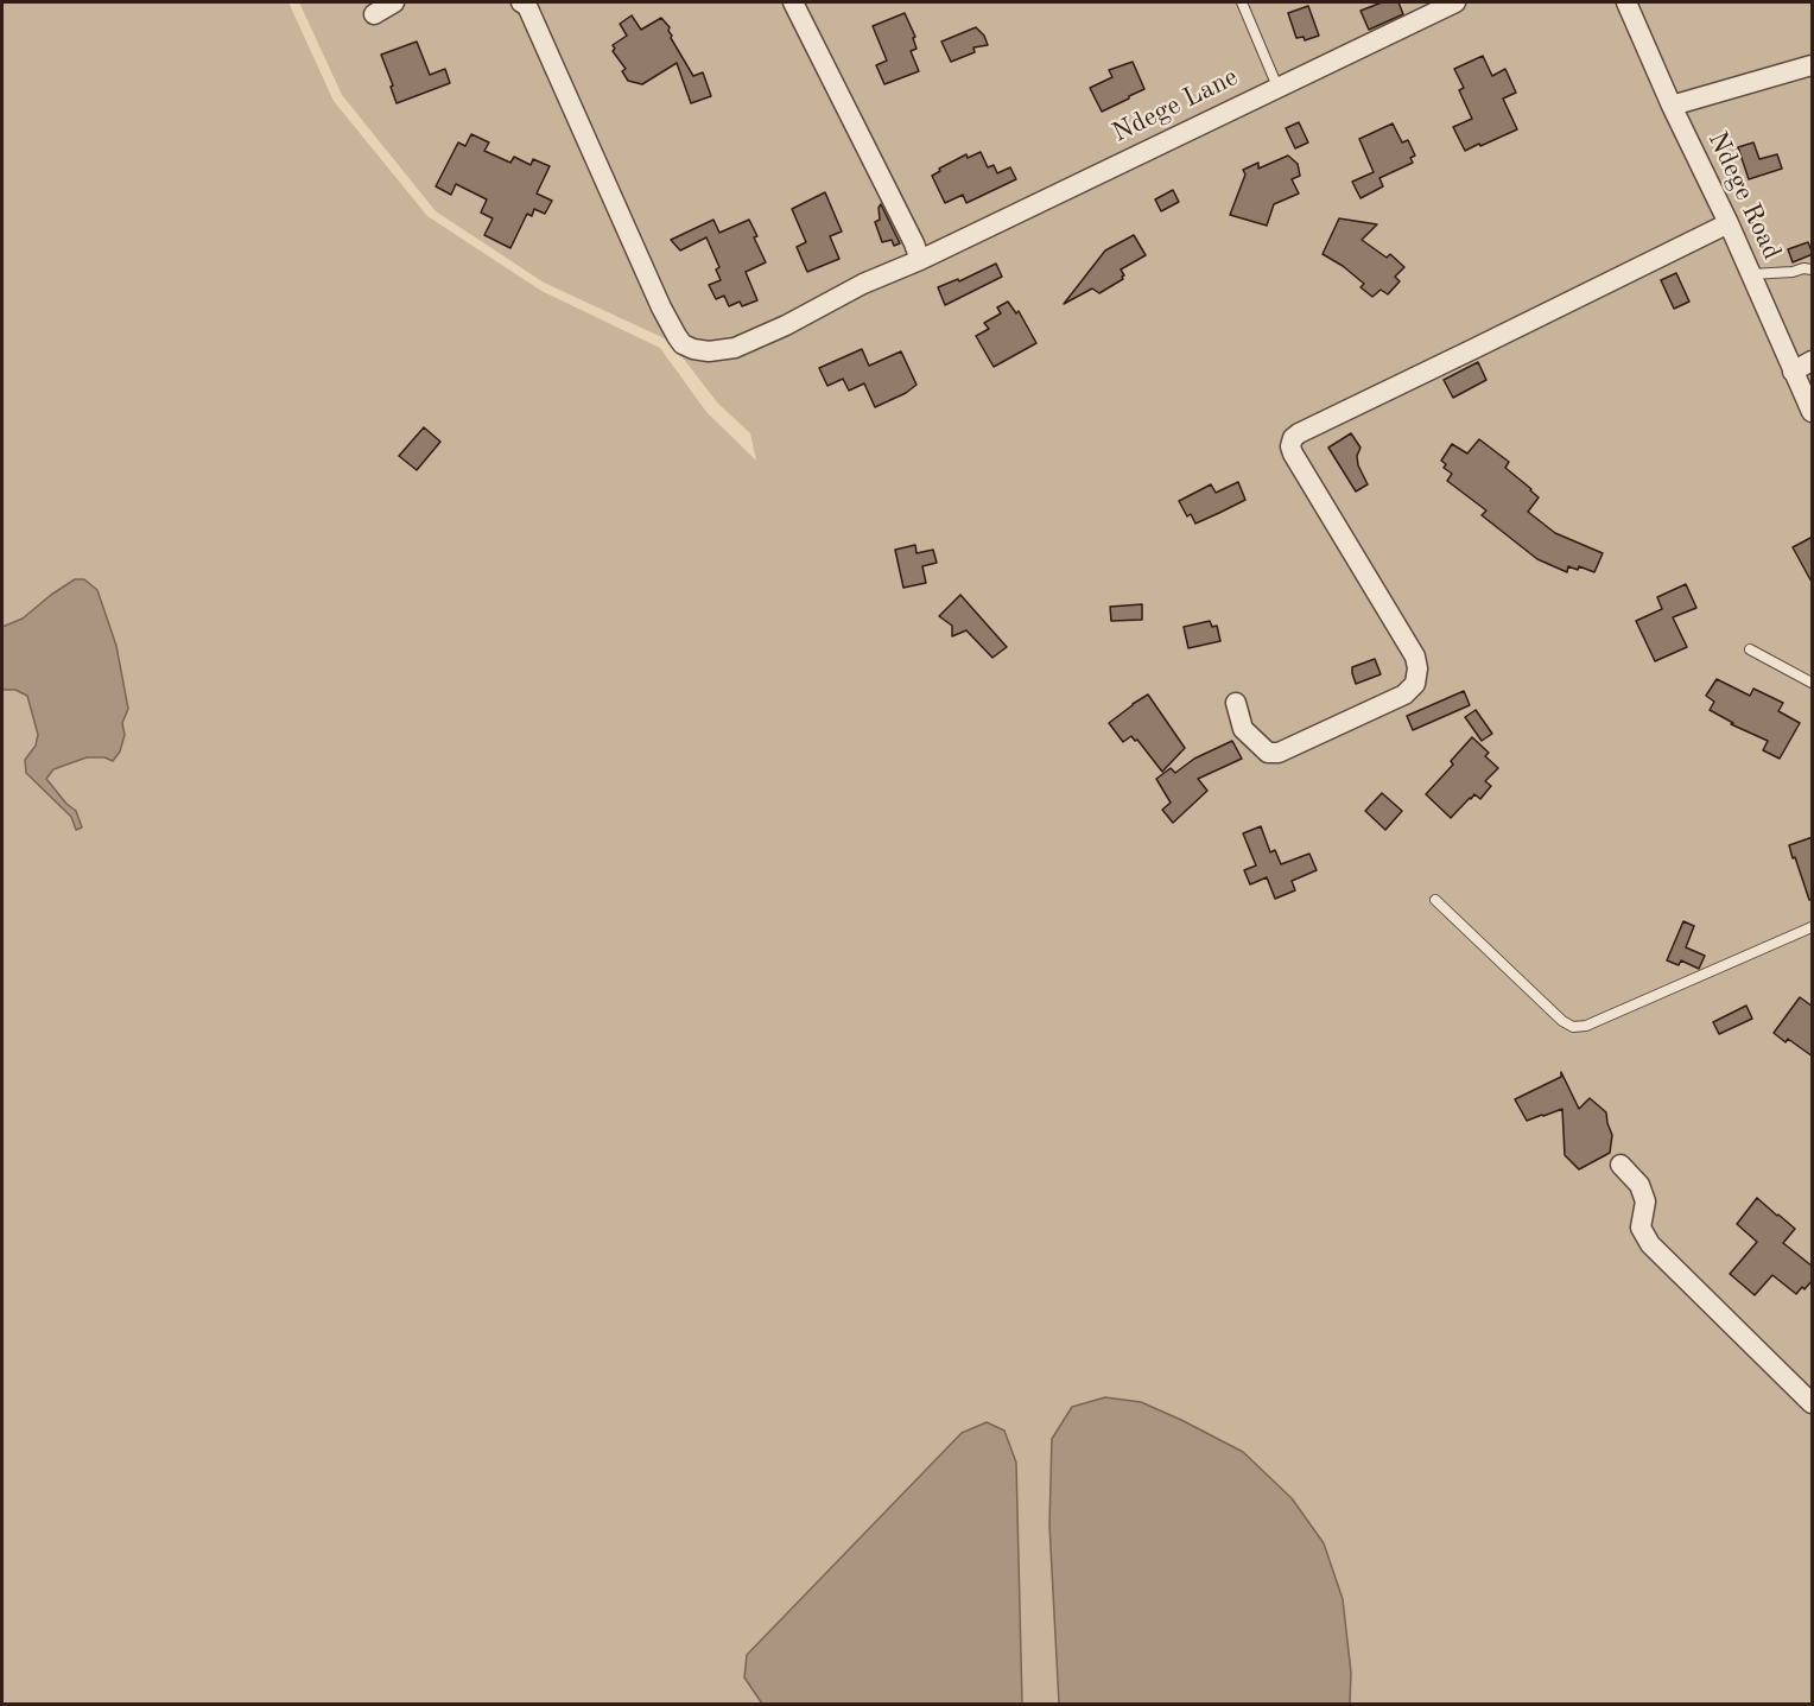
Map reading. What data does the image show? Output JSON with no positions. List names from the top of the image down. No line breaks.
{"streets":{"street":["Ndege Lane","Ndege Road"]}}
